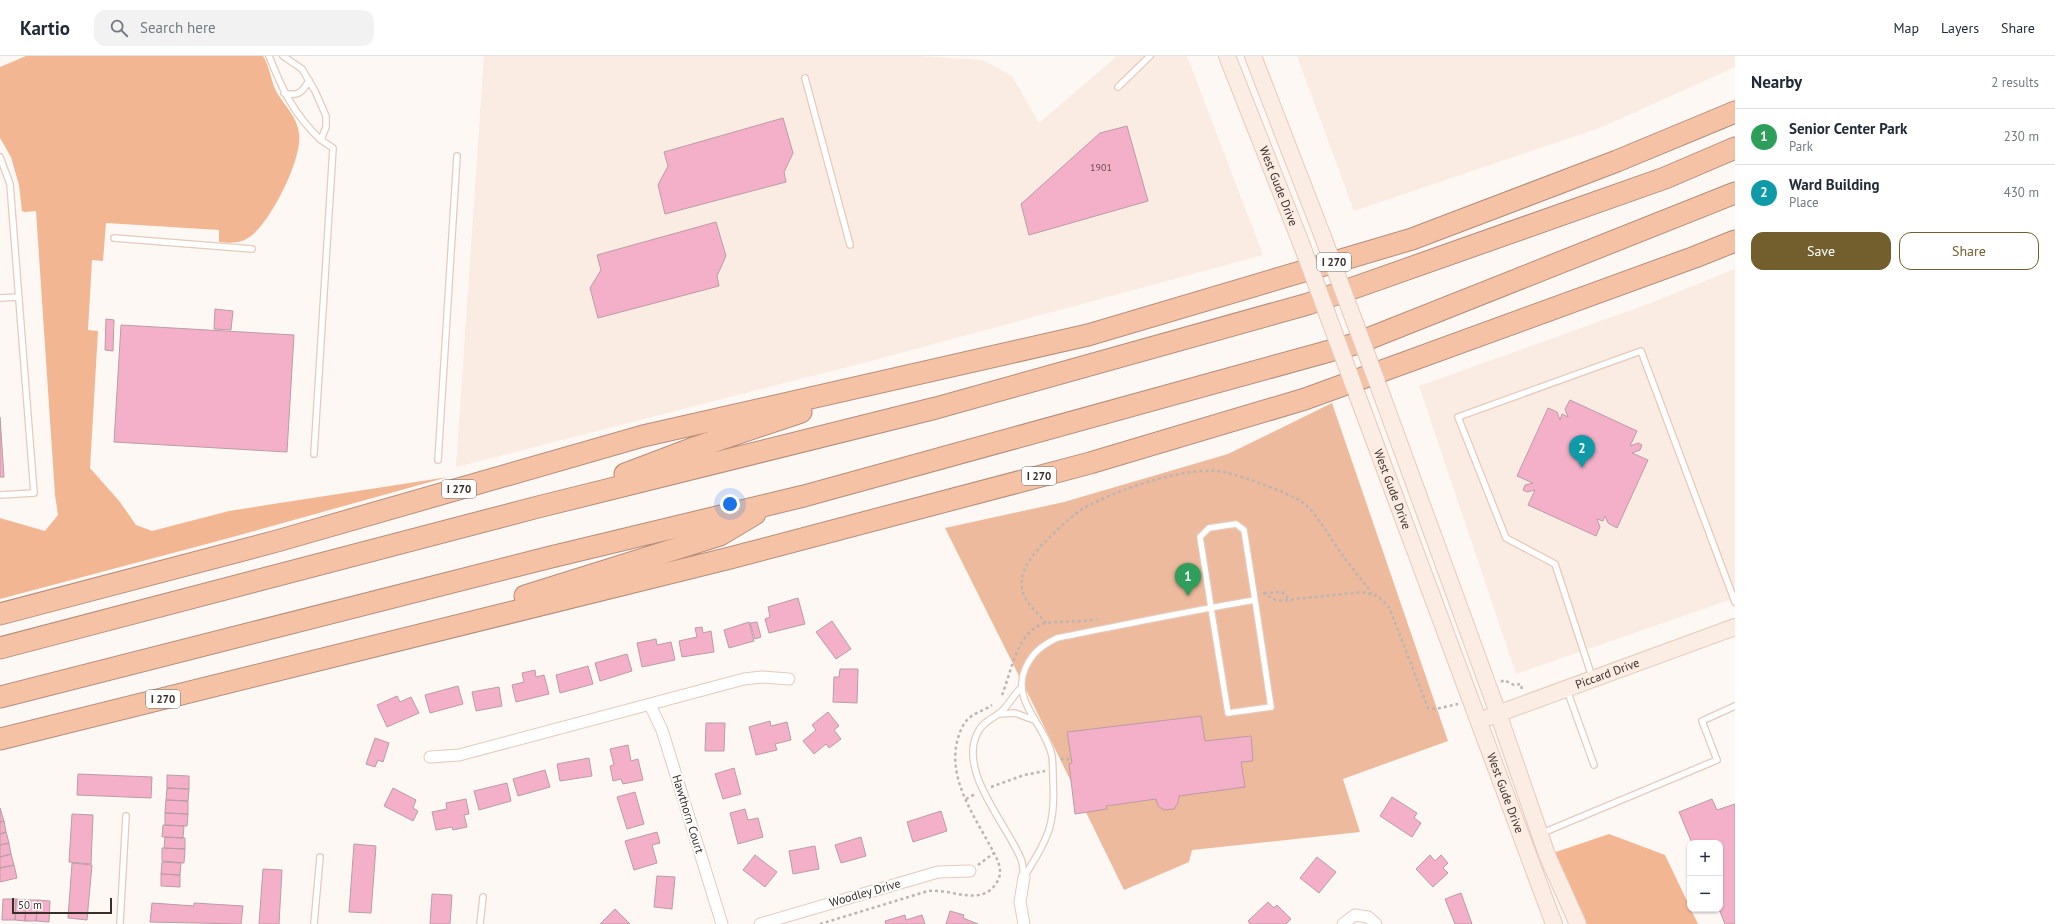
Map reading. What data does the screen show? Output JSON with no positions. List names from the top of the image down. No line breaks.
{"streets":{"highway":["I 270"],"main road":["West Gude Drive","Piccard Drive"],"street":["Hawthorn Court","Woodley Drive"]},"crossings":[["West Gude Drive","Piccard Drive"]],"house_numbers":["1901"],"scale_bar":"50 m","page":{"header":"Kartio","search":"Search here","nav":["Map","Layers","Share"],"heading":["Nearby","2 results"],"list":[{"mark":"1","name":"Senior Center Park","note":"Park","value":"230 m"},{"mark":"2","name":"Ward Building","note":"Place","value":"430 m"}],"buttons":["Save","Share"],"pins":["2","1"],"map_buttons":["+","−"],"scale":"50 m"}}
